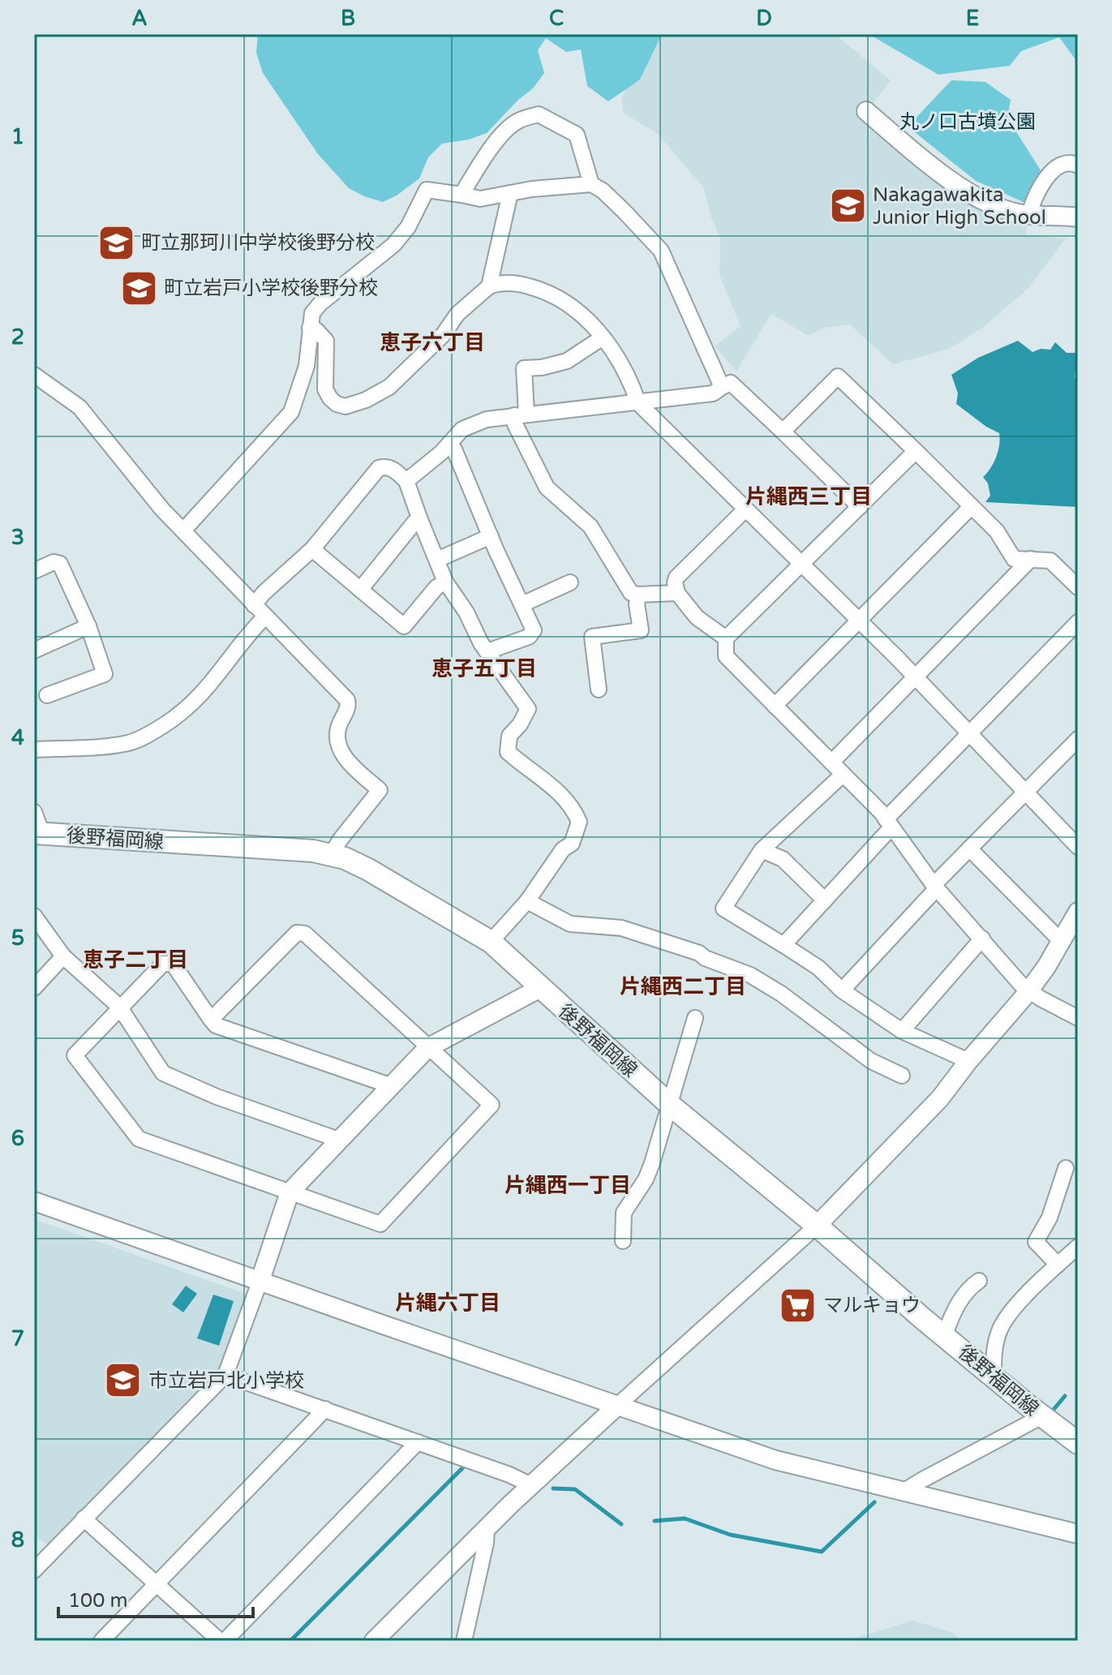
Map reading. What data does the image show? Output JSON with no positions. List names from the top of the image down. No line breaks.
{"streets":{"main road":["後野福岡線"]},"districts":["恵子六丁目","片縄西三丁目","恵子五丁目","恵子二丁目","片縄西二丁目","片縄西一丁目","片縄六丁目"],"parks":["丸ノ口古墳公園"],"places":{"school or university":["Nakagawakita Junior High School","町立那珂川中学校後野分校","町立岩戸小学校後野分校","市立岩戸北小学校"],"supermarket":["マルキョウ"]},"scale_bar":"100 m","grid":{"columns":["A","B","C","D","E"],"rows":["1","2","3","4","5","6","7","8"]}}
